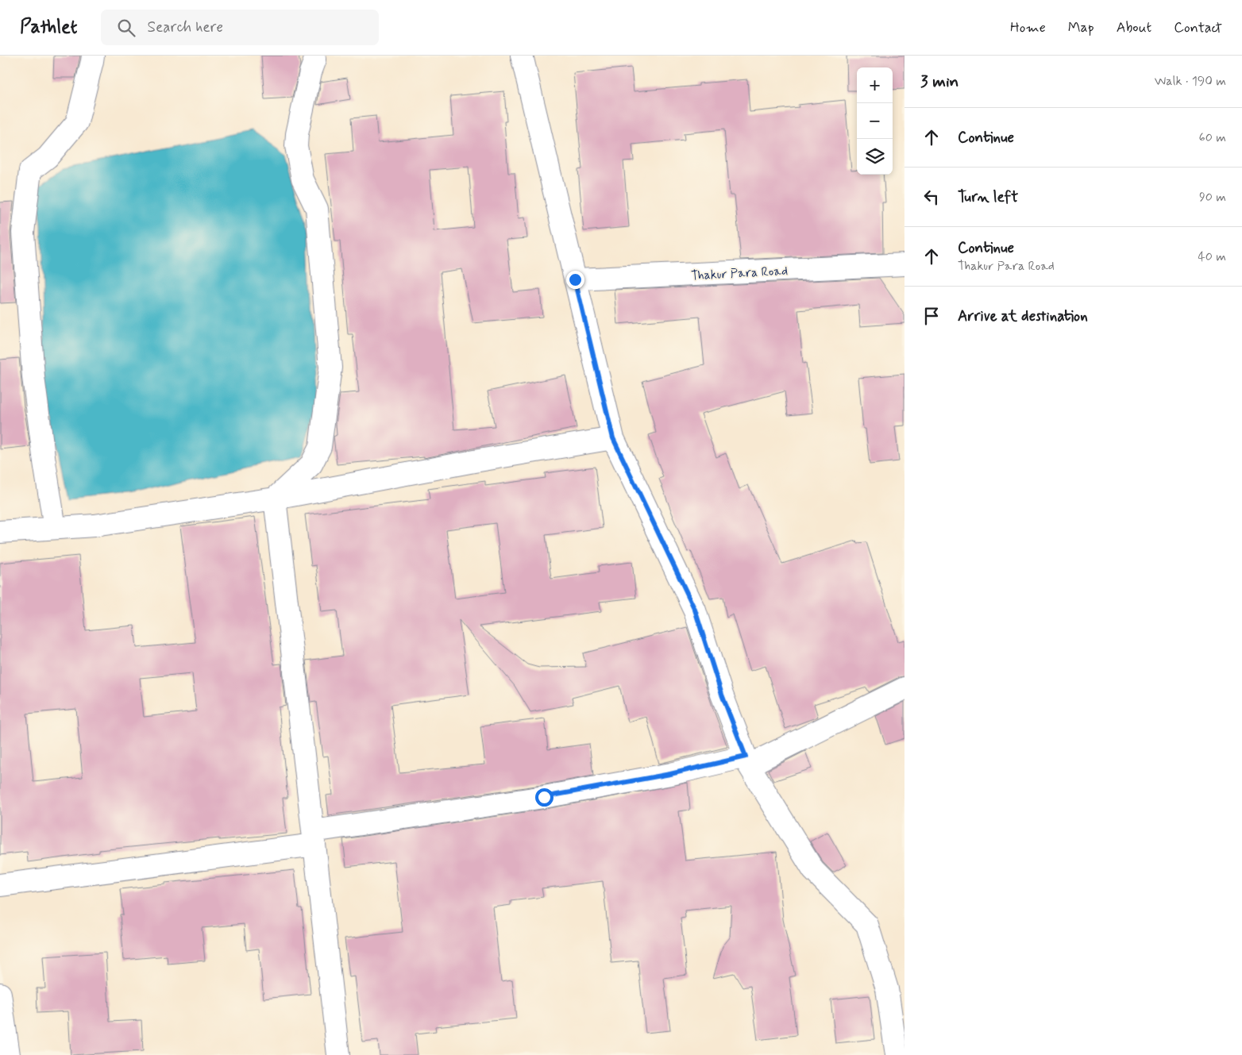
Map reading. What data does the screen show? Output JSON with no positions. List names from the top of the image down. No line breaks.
{"streets":{"street":["Thakur Para Road"]},"page":{"header":"Pathlet","search":"Search here","nav":["Home","Map","About","Contact"],"heading":["3 min","Walk · 190 m"],"map_buttons":["+","−"],"list":[["Continue","60 m"],["Turn left","90 m"],["Continue","Thakur Para Road","40 m"],"Arrive at destination"]}}
